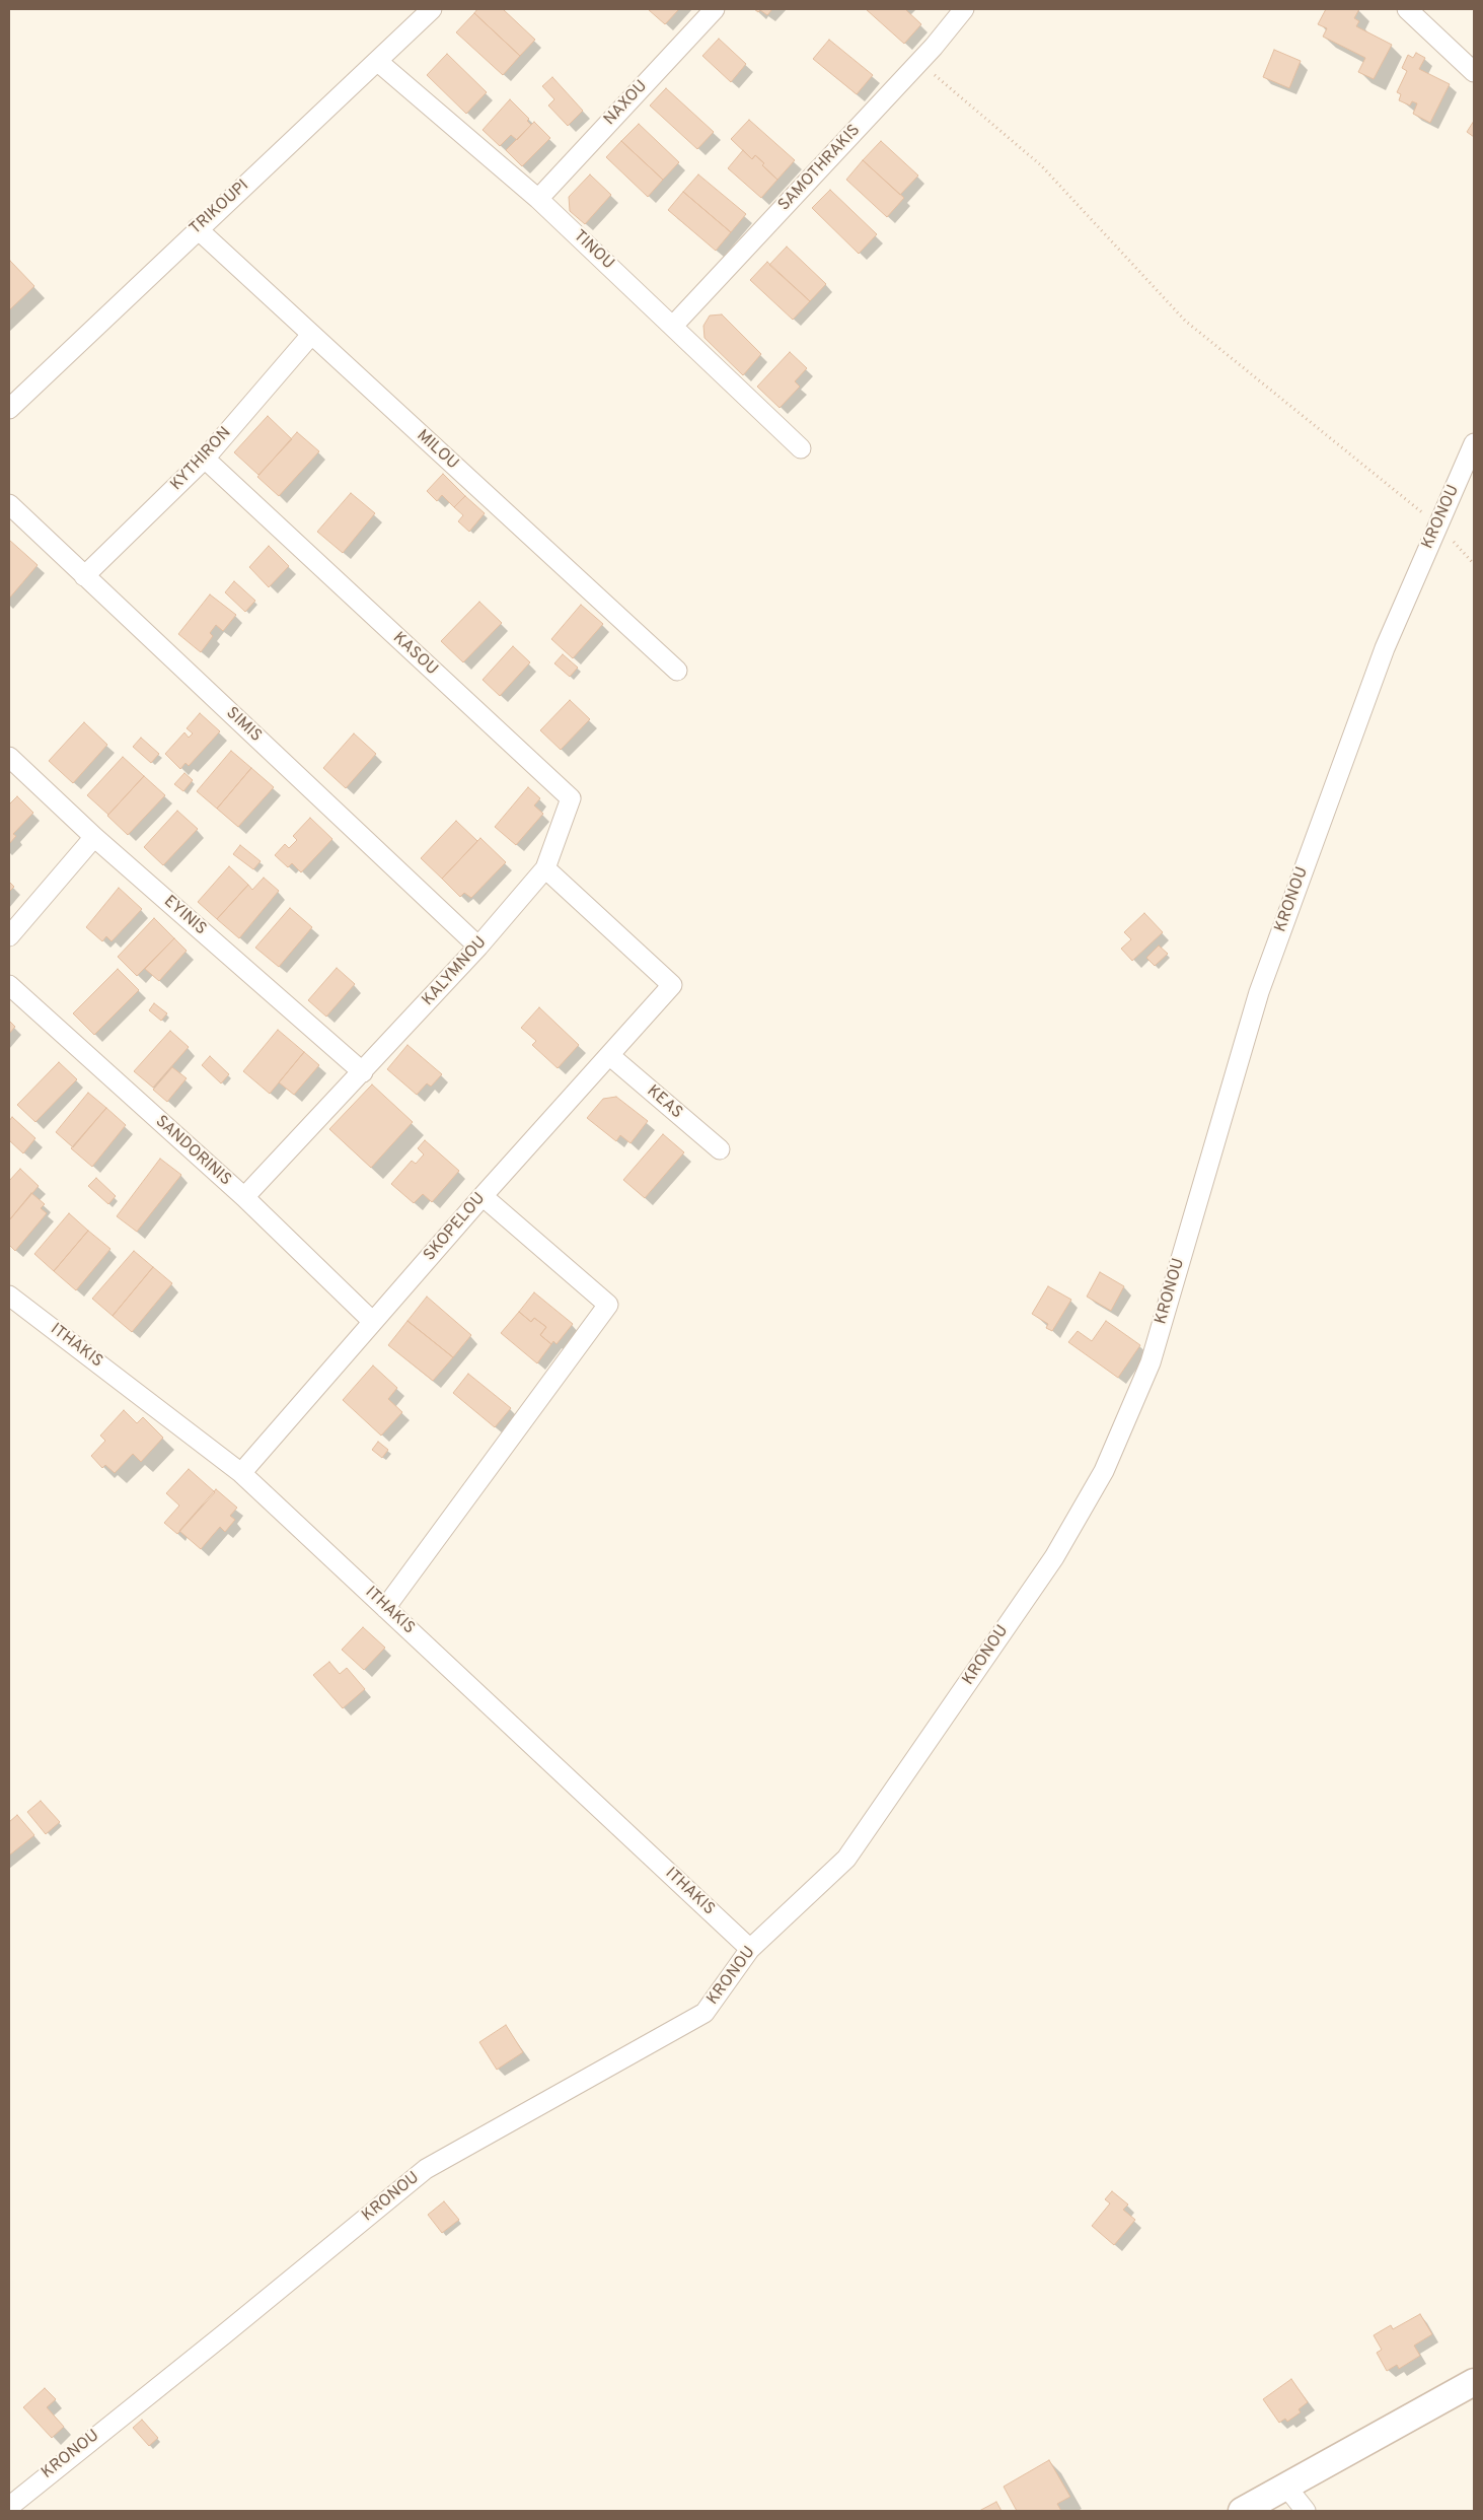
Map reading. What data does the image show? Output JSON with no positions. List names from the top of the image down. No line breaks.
{"streets":{"street":["NAXOU","SAMOTHRAKIS","TRIKOUPI","TINOU","MILOU","KYTHIRON","KRONOU","KASOU","SIMIS","EYINIS","KALYMNOU","KEAS","SANDORINIS","SKOPELOU","ITHAKIS"]},"crossings":[["NAXOU","TINOU"],["SAMOTHRAKIS","TINOU"],["TRIKOUPI","TINOU"],["TRIKOUPI","MILOU"],["MILOU","KYTHIRON"],["KYTHIRON","KASOU"],["KYTHIRON","SIMIS"],["KRONOU","ITHAKIS"],["KASOU","KALYMNOU"],["KASOU","SKOPELOU"],["SIMIS","KALYMNOU"],["EYINIS","KALYMNOU"],["KALYMNOU","SANDORINIS"],["KALYMNOU","SKOPELOU"],["KEAS","SKOPELOU"],["SANDORINIS","SKOPELOU"],["SKOPELOU","ITHAKIS"]]}
